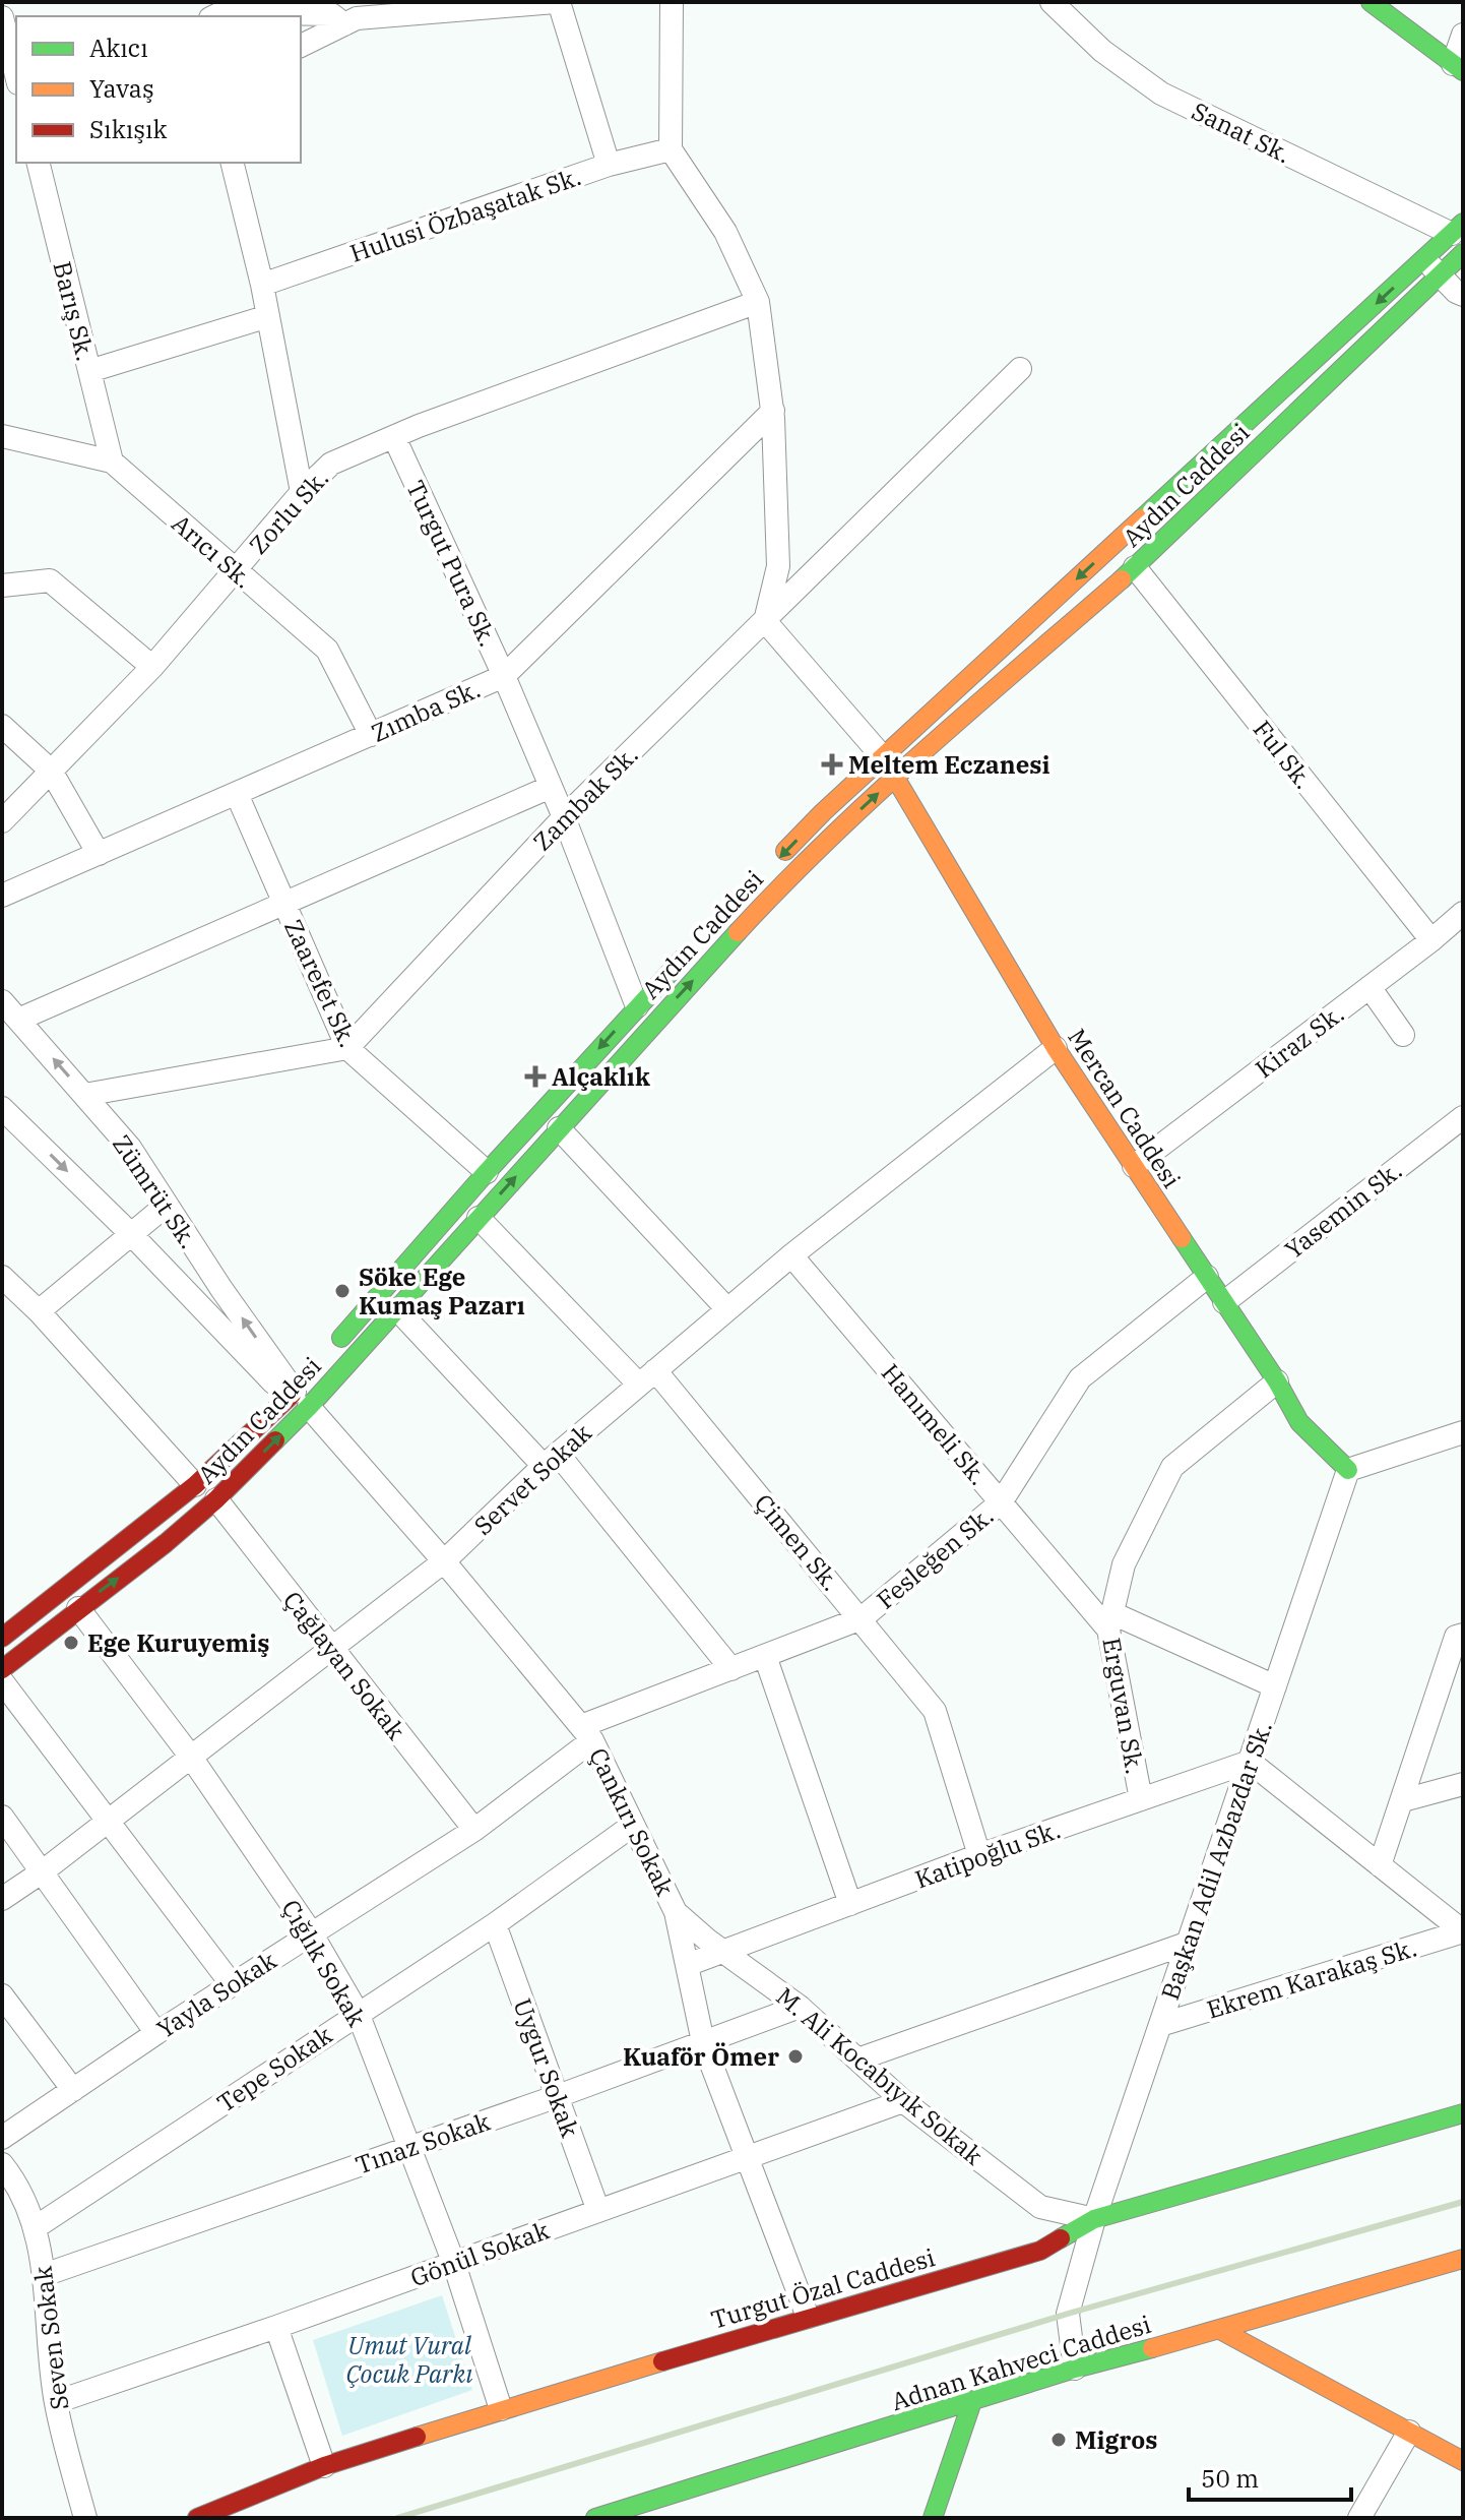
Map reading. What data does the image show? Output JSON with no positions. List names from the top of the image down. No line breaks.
{"streets":{"main road":["Aydın Caddesi","Mercan Caddesi","Turgut Özal Caddesi","Adnan Kahveci Caddesi"],"street":["Sanat Sk.","Hulusi Özbaşatak Sk.","Barış Sk.","Zorlu Sk.","Arıcı Sk.","Turgut Pura Sk.","Zımba Sk.","Ful Sk.","Zambak Sk.","Zaarefet Sk.","Kiraz Sk.","Zümrüt Sk.","Yasemin Sk.","Hanımeli Sk.","Servet Sokak","Çimen Sk.","Fesleğen Sk.","Çağlayan Sokak","Erguvan Sk.","Çankırı Sokak","Katipoğlu Sk.","Başkan Adil Azbazdar Sk.","Çığlık Sokak","Ekrem Karakaş Sk.","Yayla Sokak","Uygur Sokak","Tepe Sokak","M. Ali Kocabıyık Sokak","Tınaz Sokak","Gönül Sokak","Seven Sokak"]},"crossings":[["Sanat Sk.","Aydın Caddesi"],["Barış Sk.","Arıcı Sk."],["Aydın Caddesi","Turgut Pura Sk."],["Aydın Caddesi","Ful Sk."],["Aydın Caddesi","Zaarefet Sk."],["Aydın Caddesi","Mercan Caddesi"],["Aydın Caddesi","Zümrüt Sk."],["Aydın Caddesi","Çimen Sk."],["Aydın Caddesi","Çağlayan Sokak"],["Aydın Caddesi","Çankırı Sokak"],["Aydın Caddesi","Çığlık Sokak"],["Zorlu Sk.","Arıcı Sk."],["Zorlu Sk.","Turgut Pura Sk."],["Arıcı Sk.","Zımba Sk."],["Turgut Pura Sk.","Zımba Sk."],["Turgut Pura Sk.","Zambak Sk."],["Zımba Sk.","Zaarefet Sk."],["Ful Sk.","Kiraz Sk."],["Zambak Sk.","Zaarefet Sk."],["Kiraz Sk.","Mercan Caddesi"],["Mercan Caddesi","Yasemin Sk."],["Mercan Caddesi","Servet Sokak"],["Mercan Caddesi","Fesleğen Sk."],["Mercan Caddesi","Erguvan Sk."],["Mercan Caddesi","Başkan Adil Azbazdar Sk."],["Zümrüt Sk.","Çankırı Sokak"],["Hanımeli Sk.","Servet Sokak"],["Hanımeli Sk.","Fesleğen Sk."],["Hanımeli Sk.","Erguvan Sk."],["Servet Sokak","Çimen Sk."],["Servet Sokak","Çağlayan Sokak"],["Servet Sokak","Çankırı Sokak"],["Servet Sokak","Çığlık Sokak"],["Çimen Sk.","Fesleğen Sk."],["Çimen Sk.","Katipoğlu Sk."],["Fesleğen Sk.","Çankırı Sokak"],["Fesleğen Sk.","Yayla Sokak"],["Çağlayan Sokak","Yayla Sokak"],["Erguvan Sk.","Katipoğlu Sk."],["Çankırı Sokak","Katipoğlu Sk."],["Çankırı Sokak","Yayla Sokak"],["Çankırı Sokak","Tepe Sokak"],["Çankırı Sokak","M. Ali Kocabıyık Sokak"],["Çankırı Sokak","Tınaz Sokak"],["Çankırı Sokak","Gönül Sokak"],["Çankırı Sokak","Turgut Özal Caddesi"],["Katipoğlu Sk.","Başkan Adil Azbazdar Sk."],["Katipoğlu Sk.","M. Ali Kocabıyık Sokak"],["Başkan Adil Azbazdar Sk.","Ekrem Karakaş Sk."],["Başkan Adil Azbazdar Sk.","M. Ali Kocabıyık Sokak"],["Başkan Adil Azbazdar Sk.","Turgut Özal Caddesi"],["Başkan Adil Azbazdar Sk.","Adnan Kahveci Caddesi"],["Çığlık Sokak","Yayla Sokak"],["Çığlık Sokak","Tepe Sokak"],["Çığlık Sokak","Tınaz Sokak"],["Çığlık Sokak","Gönül Sokak"],["Çığlık Sokak","Turgut Özal Caddesi"],["Uygur Sokak","Tepe Sokak"],["Uygur Sokak","Tınaz Sokak"],["Uygur Sokak","Gönül Sokak"],["Tepe Sokak","Seven Sokak"],["M. Ali Kocabıyık Sokak","Tınaz Sokak"],["M. Ali Kocabıyık Sokak","Gönül Sokak"],["M. Ali Kocabıyık Sokak","Turgut Özal Caddesi"],["Tınaz Sokak","Seven Sokak"],["Gönül Sokak","Seven Sokak"]],"parks":["Umut Vural Çocuk Parkı"],"places":{"health":["Meltem Eczanesi","Alçaklık"],"other":["Söke Ege Kumaş Pazarı","Ege Kuruyemiş","Kuaför Ömer","Migros"]},"legend":["Akıcı","Yavaş","Sıkışık"],"scale_bar":"50 m"}
